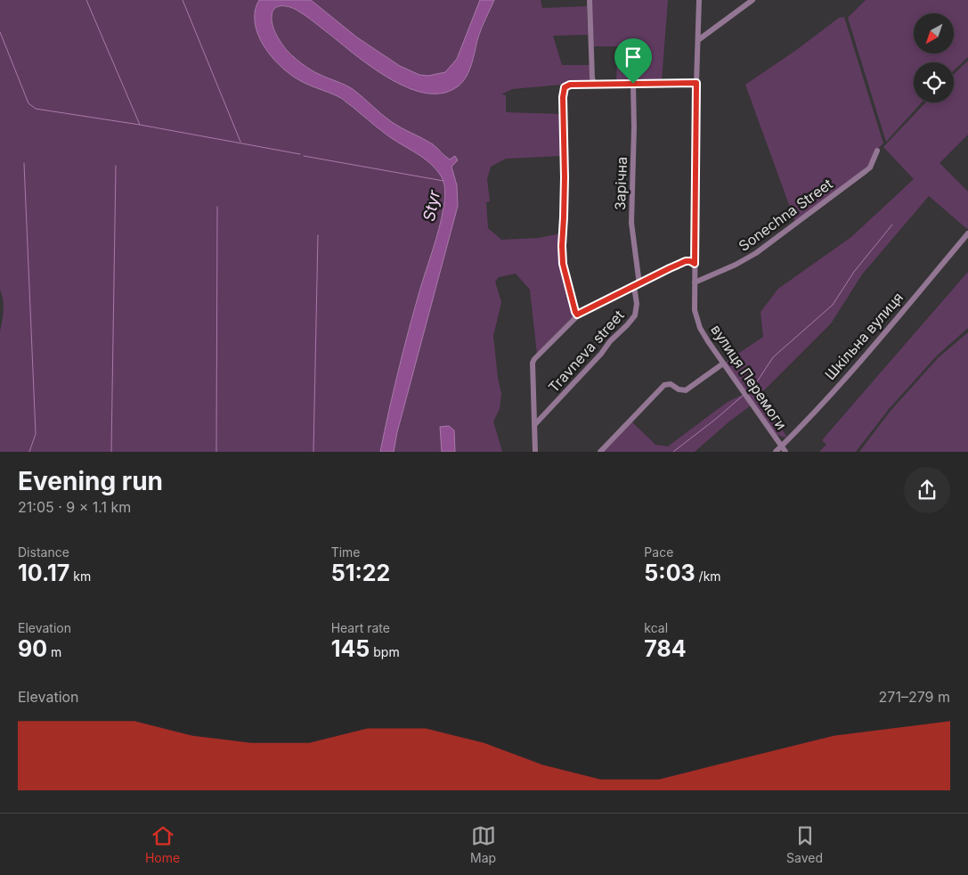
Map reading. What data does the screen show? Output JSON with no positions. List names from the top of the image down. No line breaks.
{"streets":{"street":["Зарічна","Sonechna Street","Шкільна вулиця","Travneva street","вулиця Перемоги"]},"crossings":[["Зарічна","Travneva street"],["Sonechna Street","вулиця Перемоги"],["Шкільна вулиця","вулиця Перемоги"]],"water":["Styr"],"north":"bottom left","page":{"heading":["Evening run","21:05 · 9 × 1.1 km"],"stats":[["Distance","10.17 km"],["Time","51:22"],["Pace","5:03 /km"],["Elevation","90 m"],["Heart rate","145 bpm"],["kcal","784"]],"chart":["Elevation","271–279 m"],"tabs":["Home","Map","Saved"]}}
